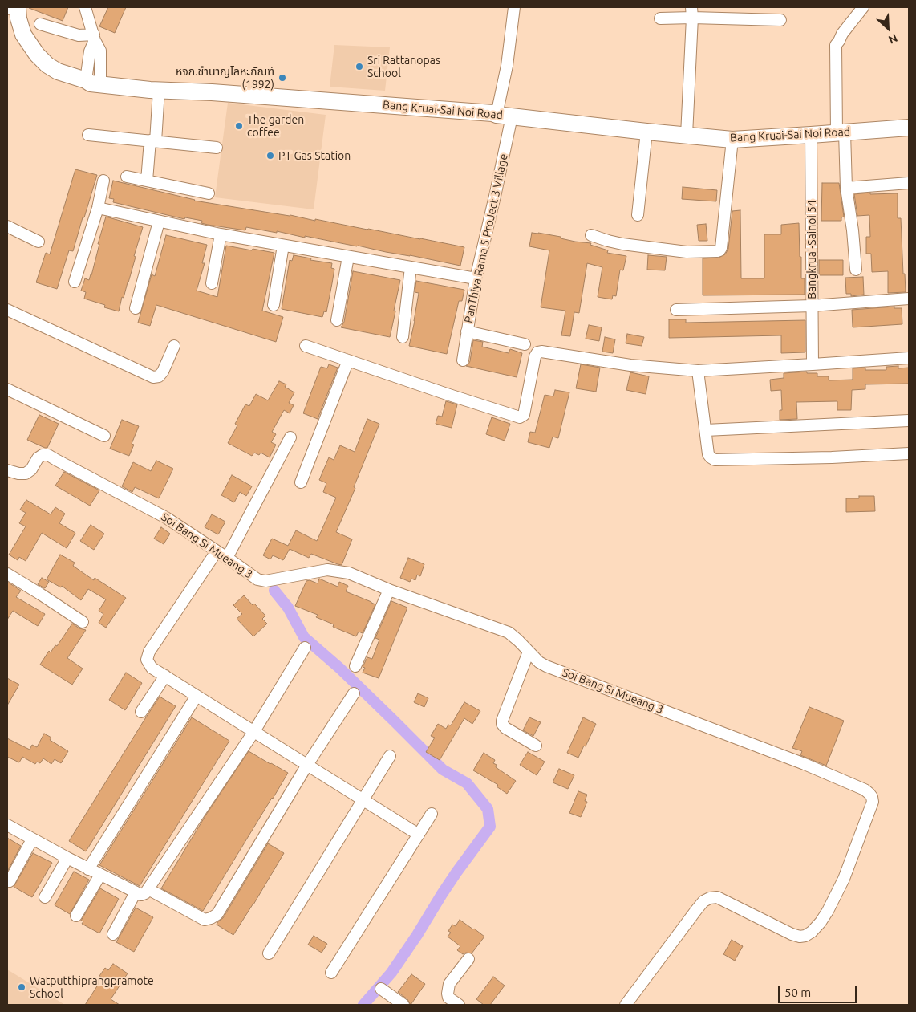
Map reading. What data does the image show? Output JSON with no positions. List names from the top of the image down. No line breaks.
{"streets":{"main road":["Bang Kruai-Sai Noi Road"],"street":["PanThiya Rama 5 ProJect 3 Village","Bangkruai-Sainoi 54","Soi Bang Si Mueang 3"]},"crossings":[["Bang Kruai-Sai Noi Road","PanThiya Rama 5 ProJect 3 Village"],["Bang Kruai-Sai Noi Road","Bangkruai-Sainoi 54"]],"places":["Sri Rattanopas School","หจก.ชำนาญโลหะภัณฑ์ (1992)","The garden coffee","PT Gas Station","Watputthiprangpramote School"],"scale_bar":"50 m","north":"bottom right"}
